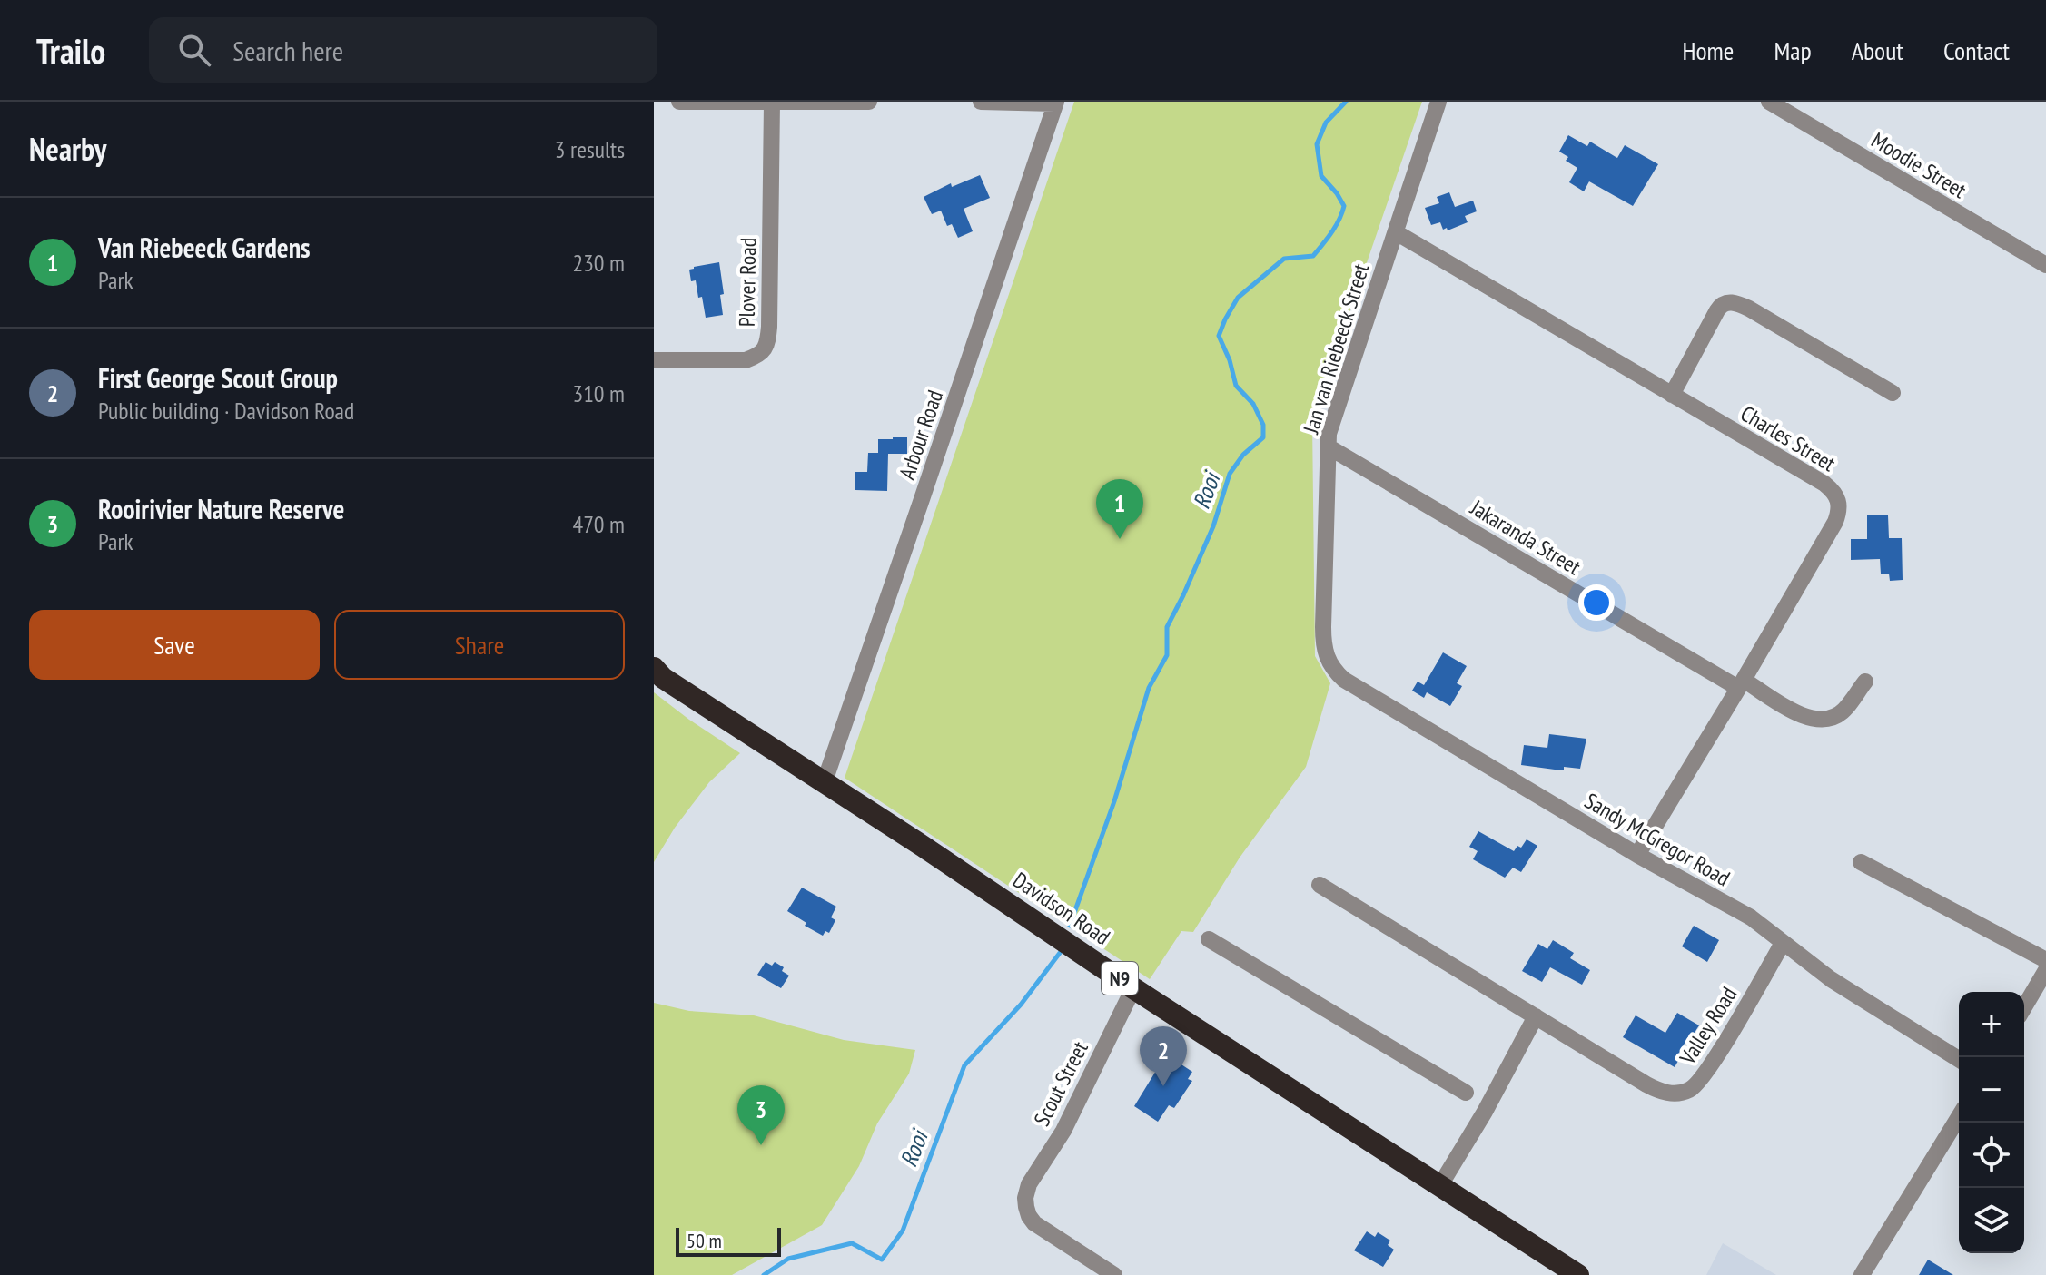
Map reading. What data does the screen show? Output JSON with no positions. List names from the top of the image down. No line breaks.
{"streets":{"highway":["Davidson Road","N9"],"street":["Moodie Street","Plover Road","Jan van Riebeeck Street","Arbour Road","Charles Street","Jakaranda Street","Sandy McGregor Road","Valley Road","Scout Street"]},"crossings":[["Jan van Riebeeck Street","Charles Street"],["Jan van Riebeeck Street","Jakaranda Street"],["Jan van Riebeeck Street","Sandy McGregor Road"],["Arbour Road","Davidson Road"],["Charles Street","Jakaranda Street"],["Charles Street","Sandy McGregor Road"],["Sandy McGregor Road","Valley Road"],["Davidson Road","Scout Street"]],"water":["Rooi"],"scale_bar":"50 m","page":{"header":"Trailo","search":"Search here","nav":["Home","Map","About","Contact"],"heading":["Nearby","3 results"],"list":[{"mark":"1","name":"Van Riebeeck Gardens","note":"Park","value":"230 m"},{"mark":"2","name":"First George Scout Group","note":"Public building · Davidson Road","value":"310 m"},{"mark":"3","name":"Rooirivier Nature Reserve","note":"Park","value":"470 m"}],"pins":["1","2","3"],"buttons":["Save","Share"],"map_buttons":["+","−"],"scale":"50 m"}}
